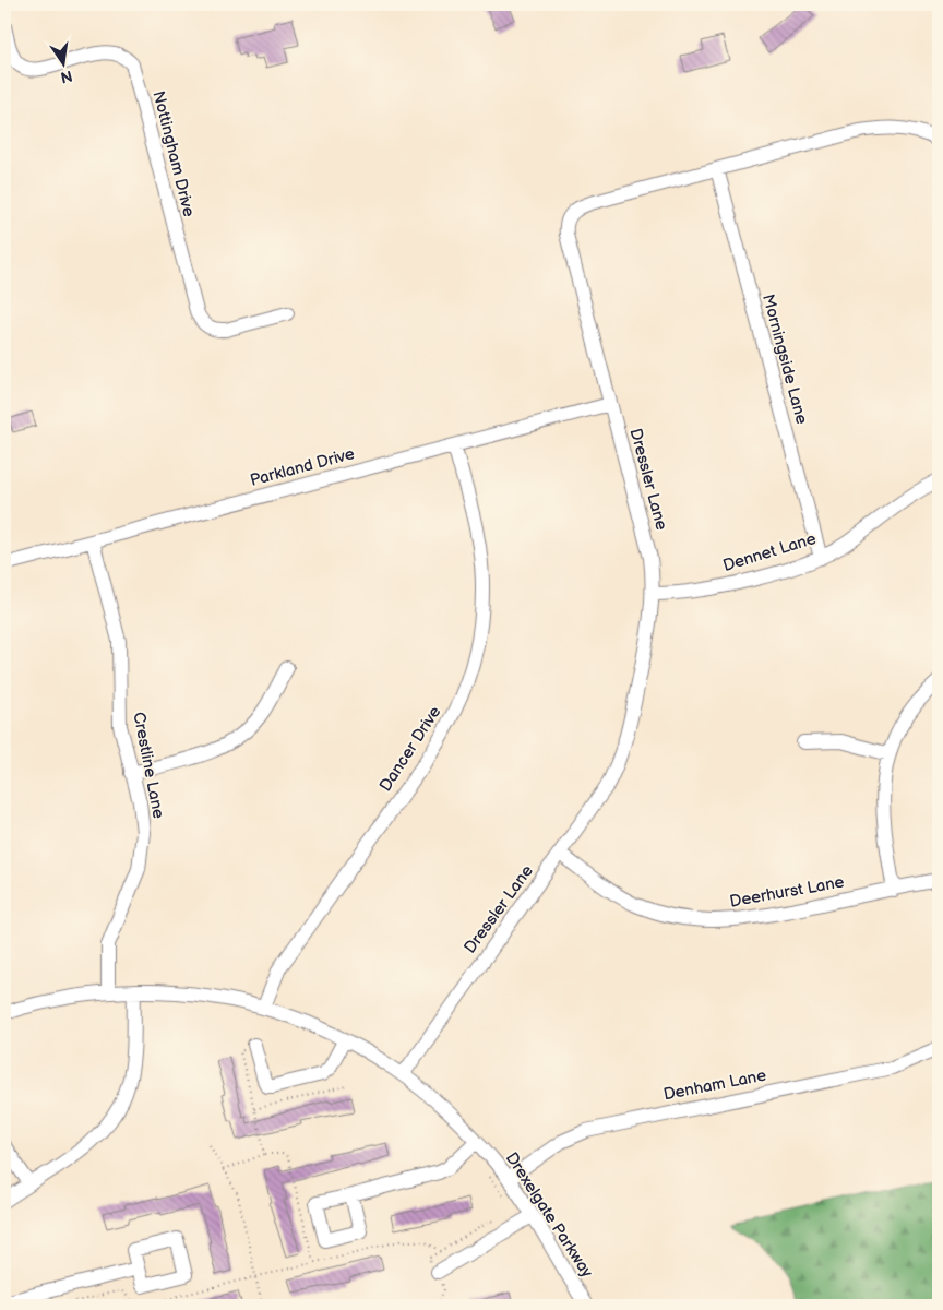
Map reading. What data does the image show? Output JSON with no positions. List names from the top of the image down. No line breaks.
{"streets":{"street":["Nottingham Drive","Morningside Lane","Parkland Drive","Dressler Lane","Dennet Lane","Dancer Drive","Crestline Lane","Deerhurst Lane","Denham Lane","Drexelgate Parkway"]},"crossings":[["Morningside Lane","Dressler Lane"],["Morningside Lane","Dennet Lane"],["Parkland Drive","Dressler Lane"],["Parkland Drive","Dancer Drive"],["Parkland Drive","Crestline Lane"],["Dressler Lane","Dennet Lane"],["Dressler Lane","Deerhurst Lane"],["Dressler Lane","Drexelgate Parkway"],["Dancer Drive","Drexelgate Parkway"],["Crestline Lane","Drexelgate Parkway"],["Denham Lane","Drexelgate Parkway"]],"north":"bottom"}
